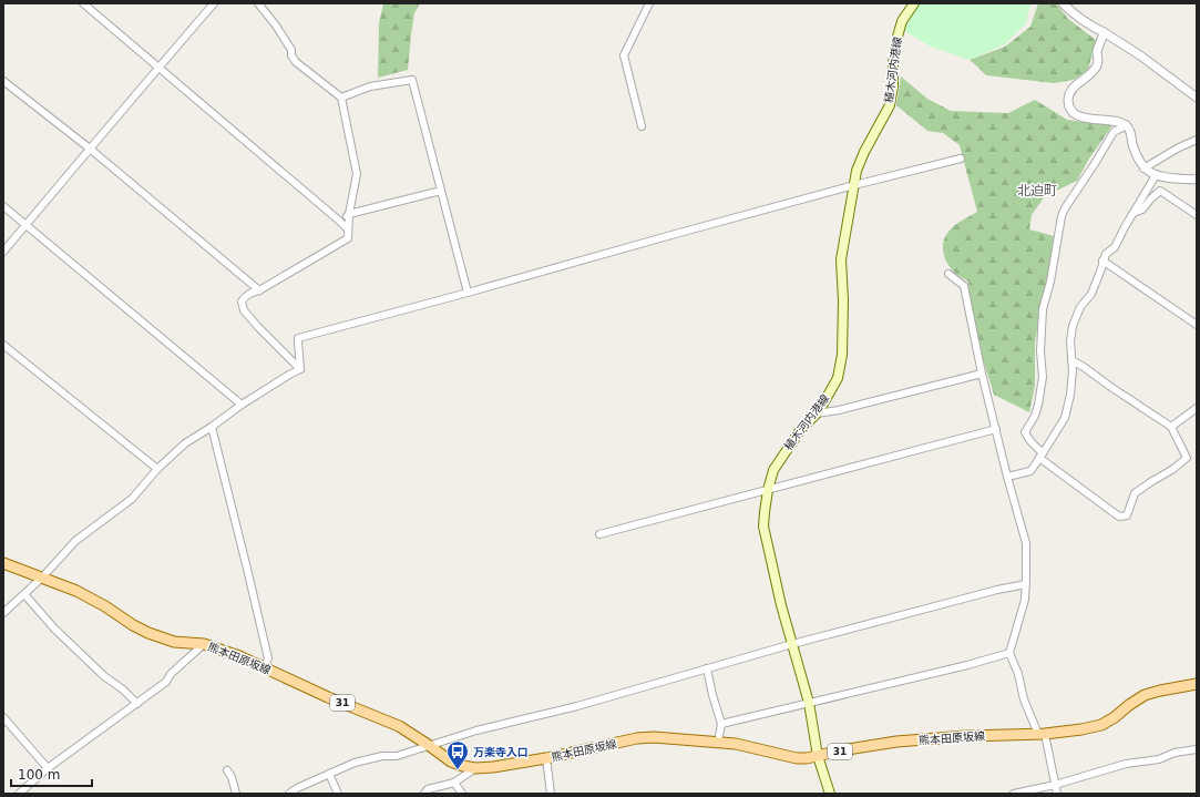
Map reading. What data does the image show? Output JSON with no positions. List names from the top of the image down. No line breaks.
{"streets":{"main road":["植木河内港線","熊本田原坂線","31"]},"crossings":[["植木河内港線","熊本田原坂線"]],"districts":["北迫町"],"places":{"bus stop":["万楽寺入口"]},"scale_bar":"100 m"}
